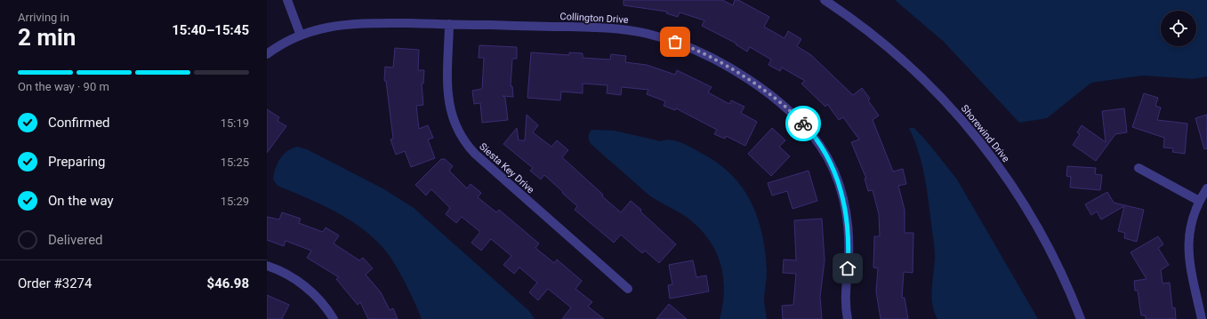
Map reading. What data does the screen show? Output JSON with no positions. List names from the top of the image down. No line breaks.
{"streets":{"street":["Collington Drive","Shorewind Drive","Siesta Key Drive"]},"crossings":[["Collington Drive","Siesta Key Drive"]],"page":{"heading":["2 min","Arriving in","15:40–15:45"],"panel":["Order #3274","$46.98"],"bar":"On the way · 90 m","list":[["Confirmed","15:19"],["Preparing","15:25"],["On the way","15:29"],"Delivered"]}}
